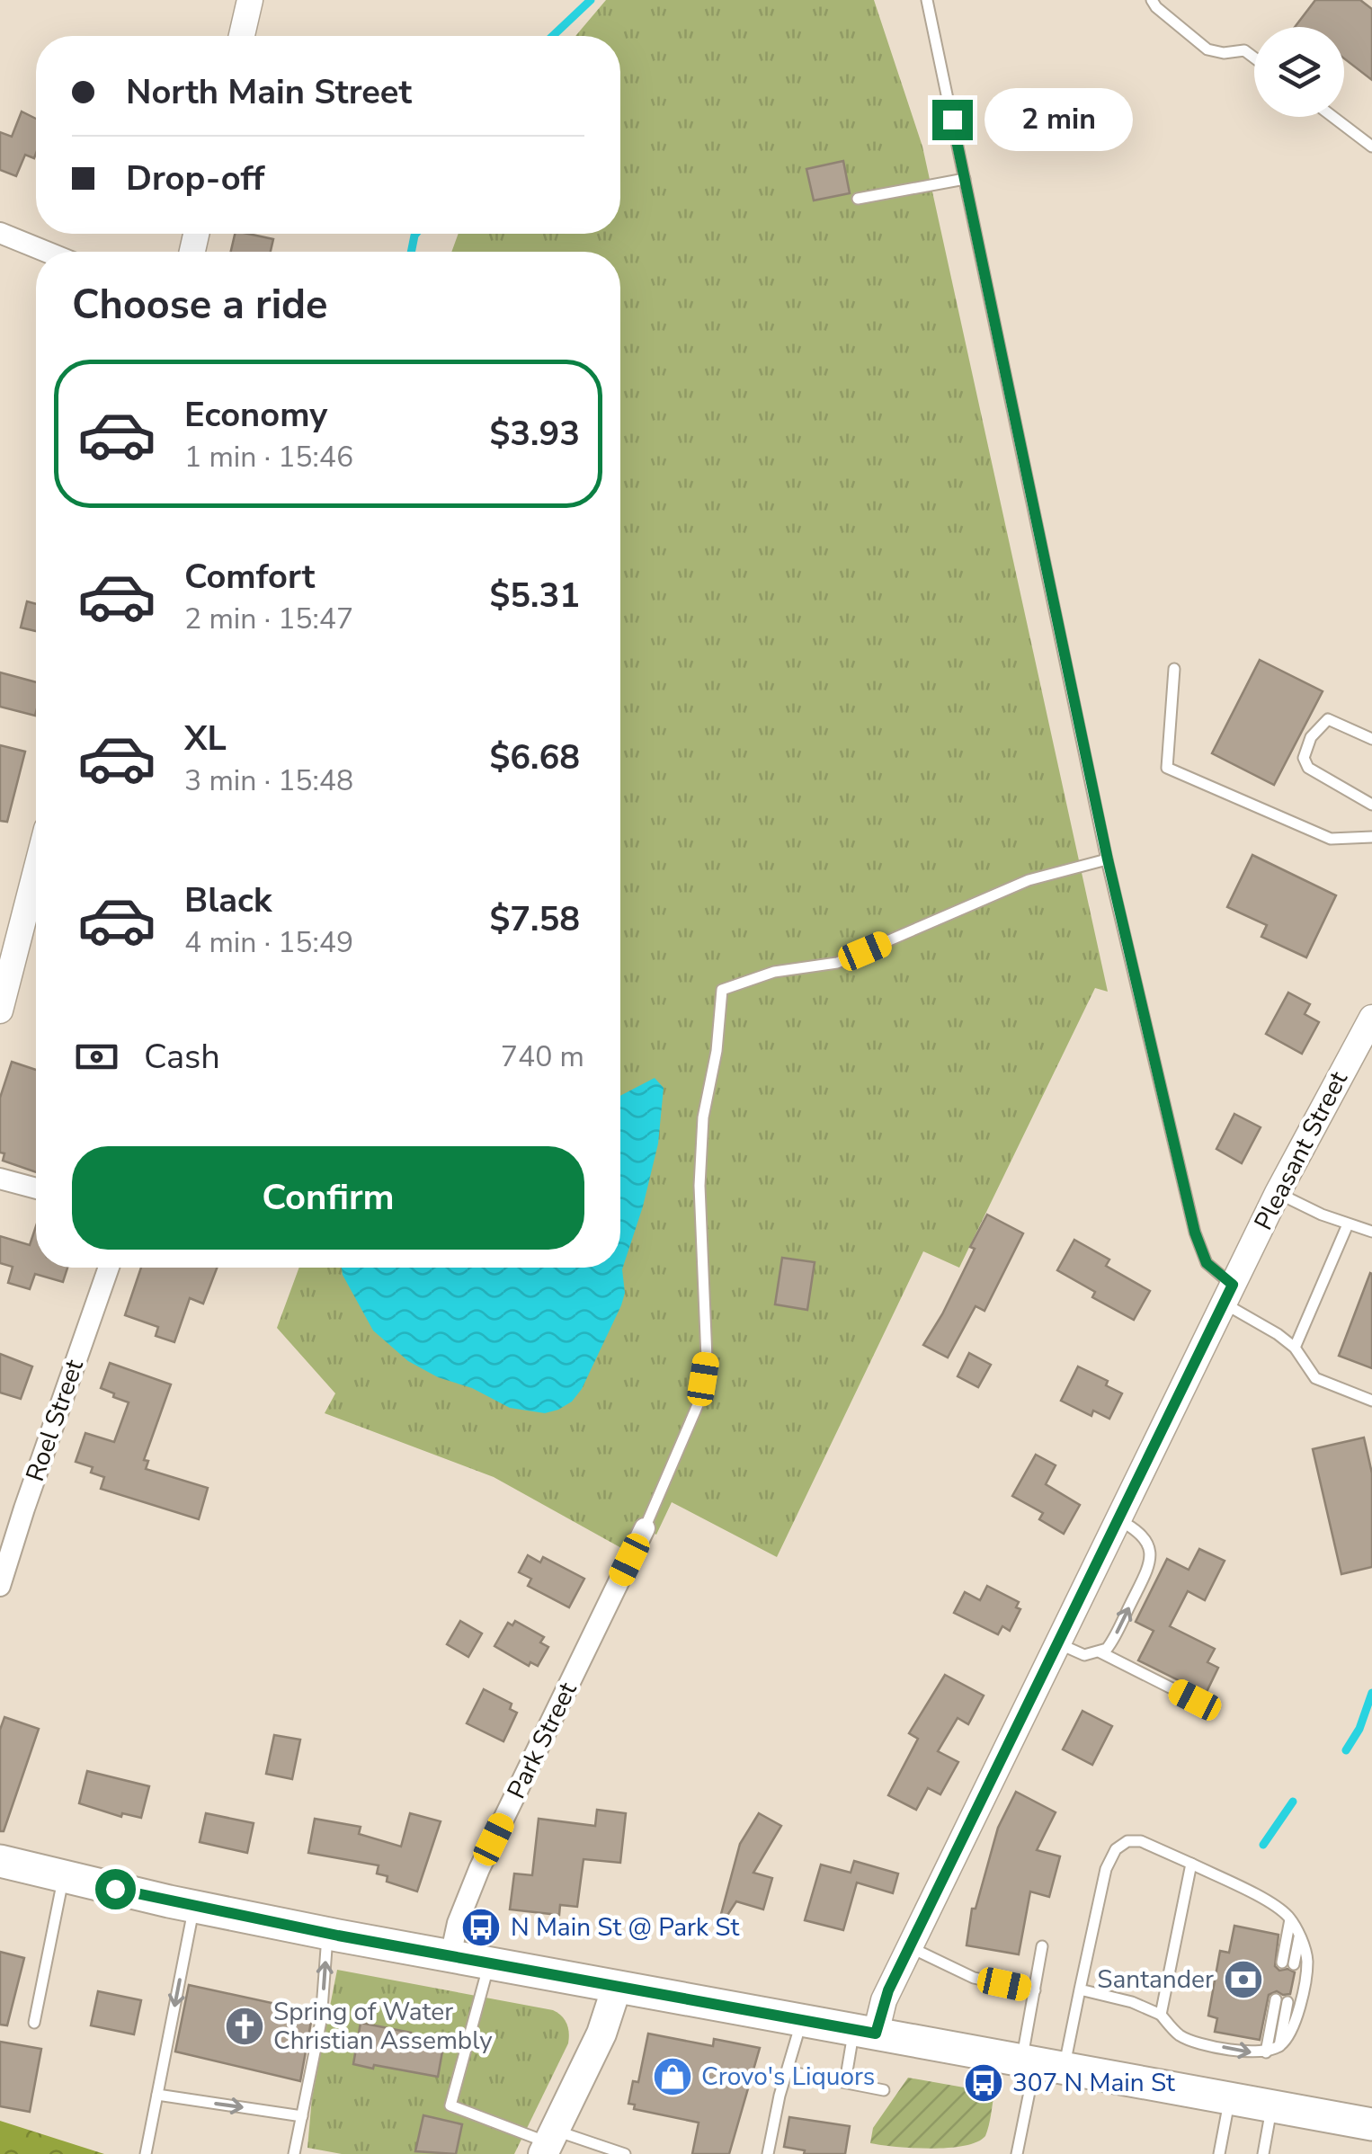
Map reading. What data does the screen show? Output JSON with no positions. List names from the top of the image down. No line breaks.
{"streets":{"street":["Pleasant Street","Roel Street","Park Street"]},"places":{"bus stop":["N Main St @ Park St","307 N Main St"],"bank":["Santander"],"church":["Spring of Water Christian Assembly"],"shop":["Crovo's Liquors"]},"page":{"banner":["North Main Street","Drop-off"],"bubble":"2 min","heading":"Choose a ride","list":[{"name":"Economy","note":"1 min · 15:46","value":"$3.93"},{"name":"Comfort","note":"2 min · 15:47","value":"$5.31"},{"name":"XL","note":"3 min · 15:48","value":"$6.68"},{"name":"Black","note":"4 min · 15:49","value":"$7.58"}],"pay":["Cash","740 m"],"buttons":"Confirm"}}
